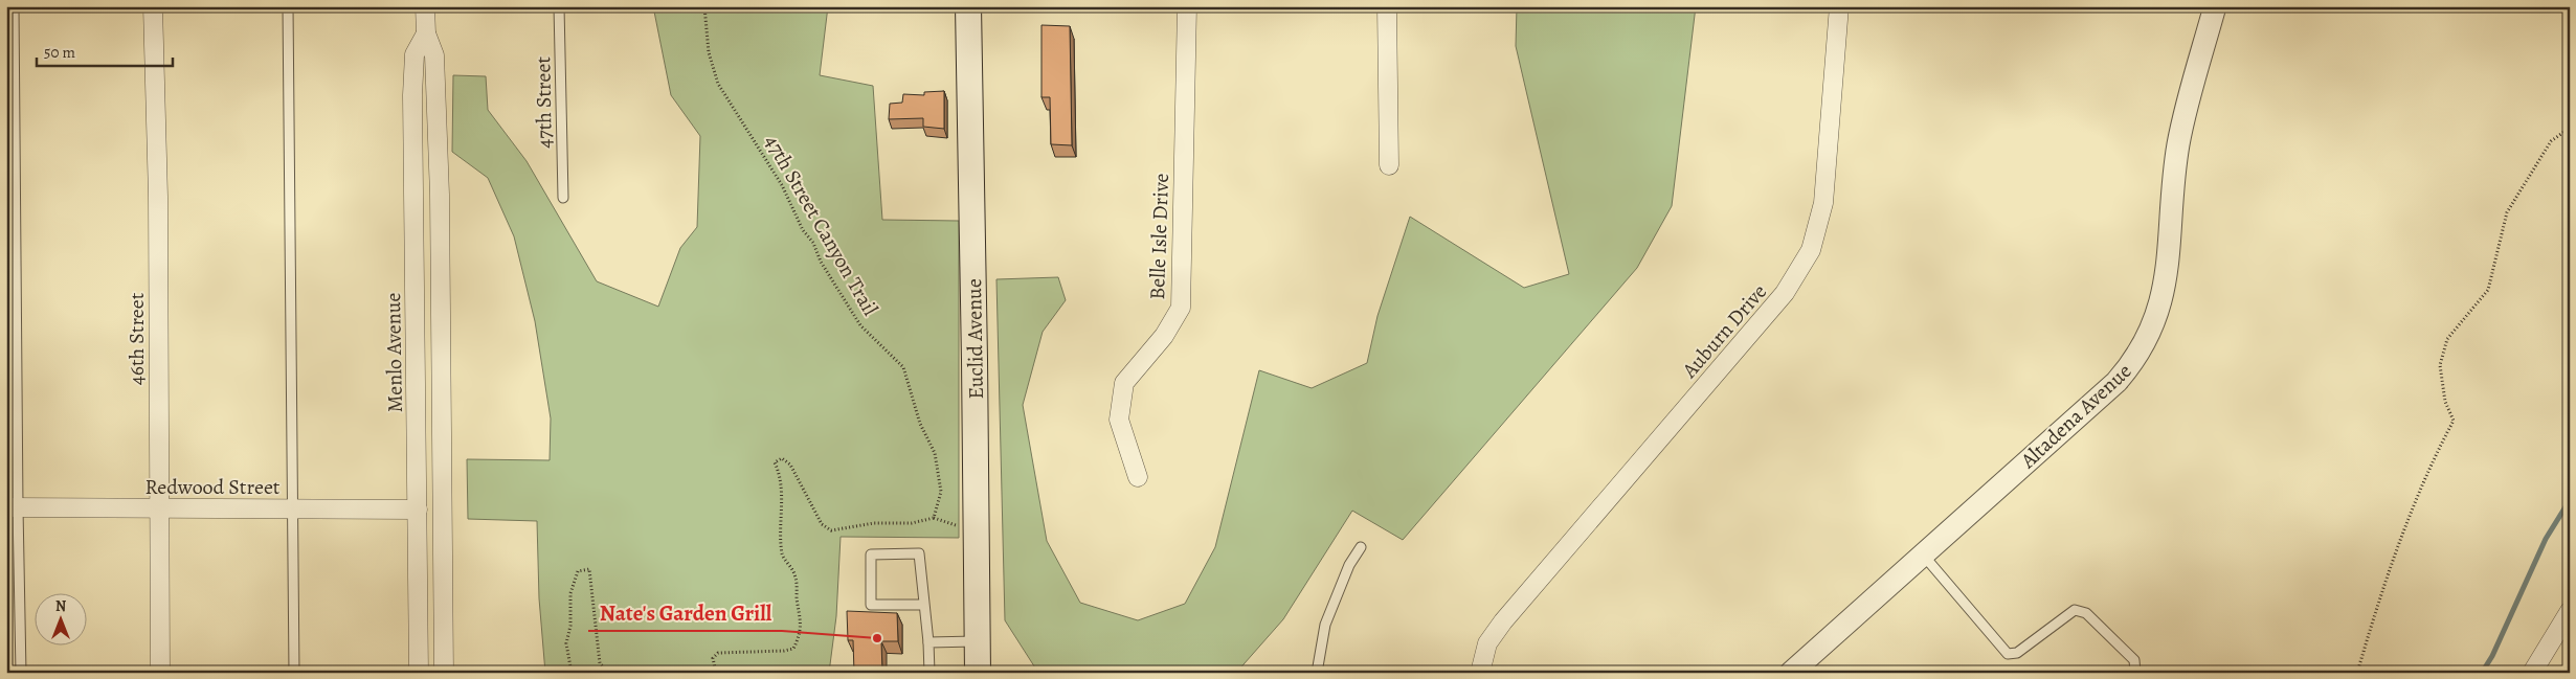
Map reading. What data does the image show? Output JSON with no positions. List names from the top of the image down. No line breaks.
{"streets":{"main road":["Euclid Avenue"],"street":["Belle Isle Drive","Auburn Drive","46th Street","Menlo Avenue","Altadena Avenue","Redwood Street"],"lane":["47th Street"],"path":["47th Street Canyon Trail"]},"crossings":[["46th Street","Redwood Street"],["Menlo Avenue","Redwood Street"]],"places":["Nate's Garden Grill"],"scale_bar":"50 m","north":"top"}
